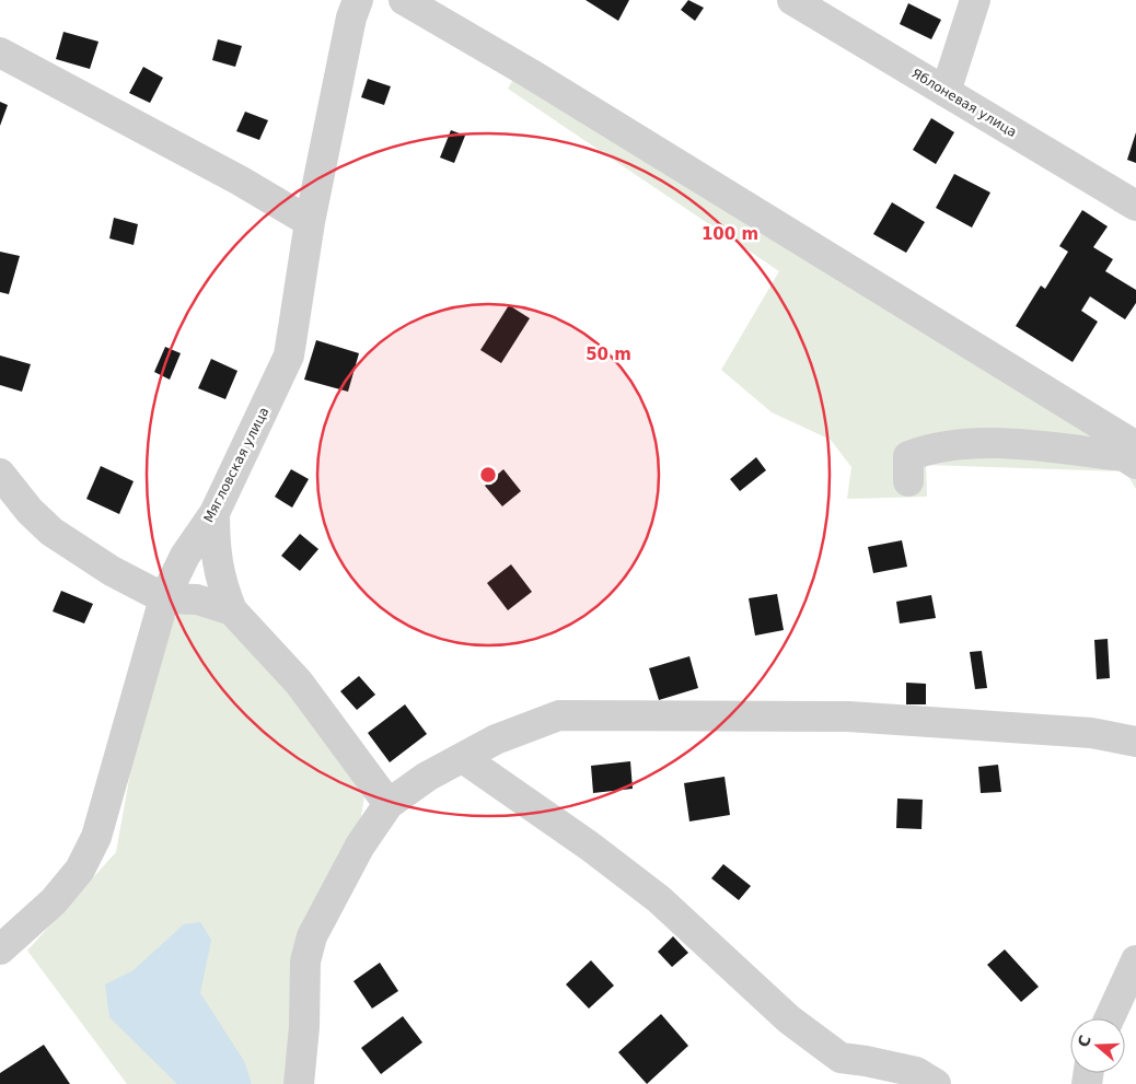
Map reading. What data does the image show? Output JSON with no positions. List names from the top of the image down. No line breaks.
{"streets":{"street":["Яблоневая улица","Мягловская улица"]},"north":"left","rings":["100 m","50 m"]}
